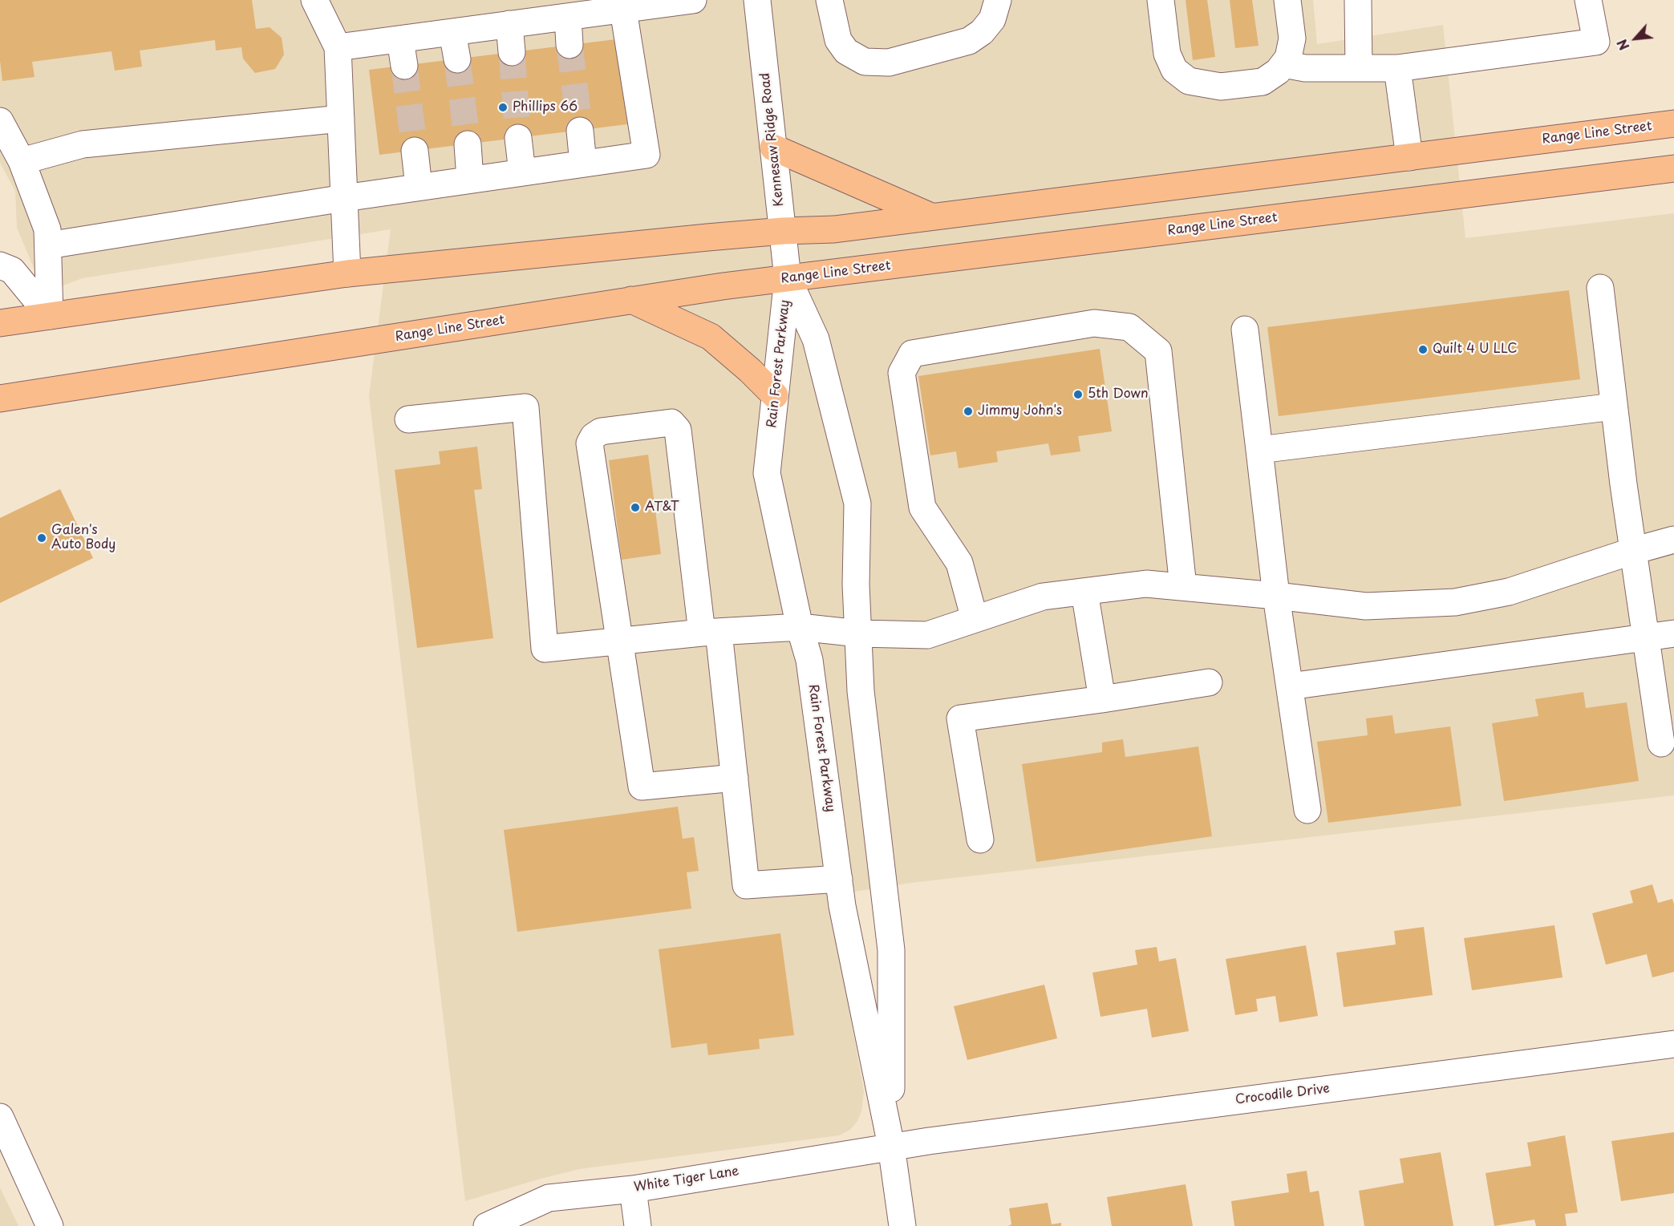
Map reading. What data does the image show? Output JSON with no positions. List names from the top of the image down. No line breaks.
{"streets":{"main road":["Range Line Street"],"street":["Kennesaw Ridge Road","Rain Forest Parkway","Crocodile Drive","White Tiger Lane"]},"crossings":[["Range Line Street","Kennesaw Ridge Road"],["Range Line Street","Rain Forest Parkway"],["Kennesaw Ridge Road","Rain Forest Parkway"],["Rain Forest Parkway","Crocodile Drive"],["Rain Forest Parkway","White Tiger Lane"],["Crocodile Drive","White Tiger Lane"]],"places":["Phillips 66","Quilt 4 U LLC","5th Down","Jimmy John's","AT&T","Galen's Auto Body"],"north":"bottom left"}
